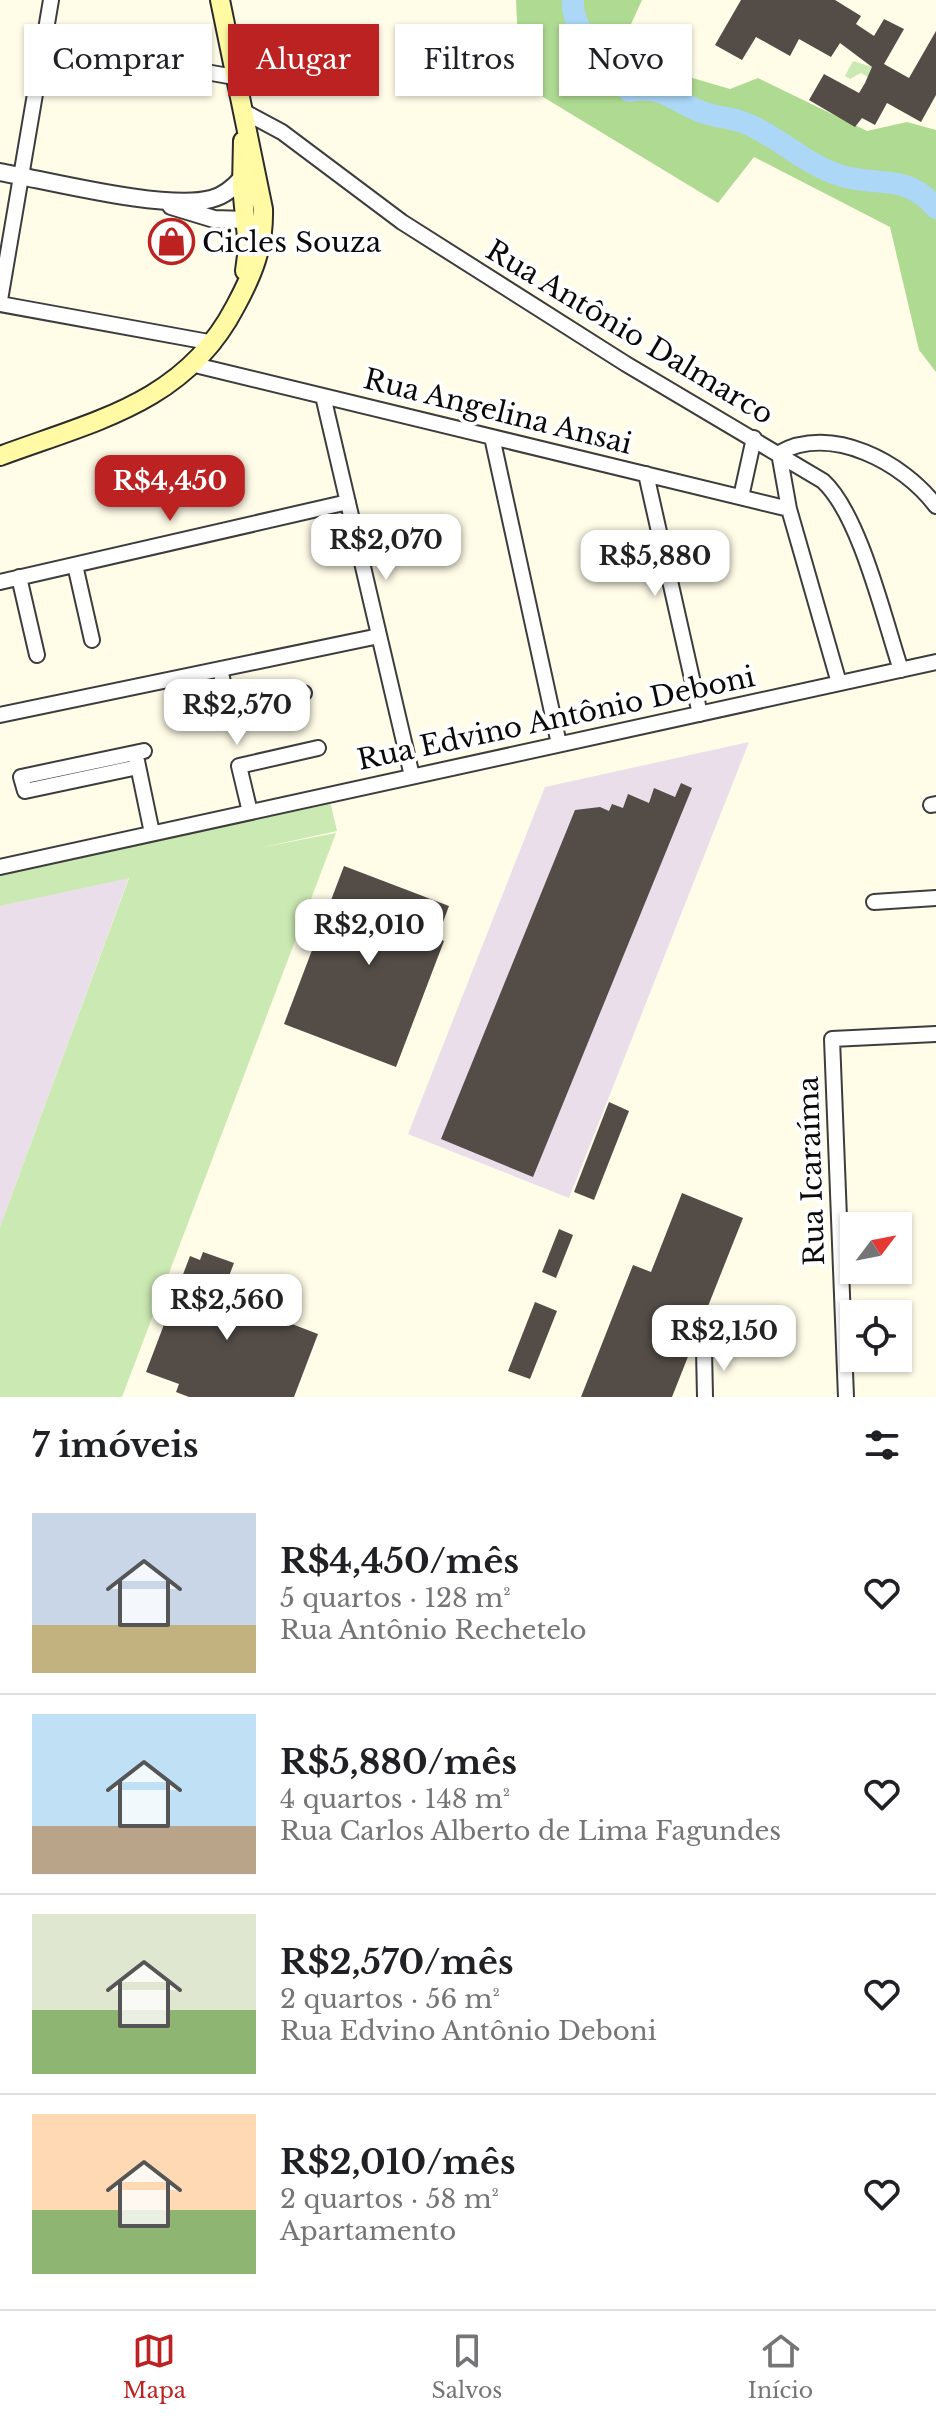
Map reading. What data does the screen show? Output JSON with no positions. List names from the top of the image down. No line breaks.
{"streets":{"street":["Rua Antônio Dalmarco","Rua Angelina Ansai","Rua Edvino Antônio Deboni","Rua Icaraíma"]},"crossings":[["Rua Antônio Dalmarco","Rua Edvino Antônio Deboni"]],"places":{"shop":["Cicles Souza"]},"north":"top right","page":{"chip":["Comprar","Alugar","Filtros","Novo"],"price":["R$4,450","R$2,070","R$5,880","R$2,570","R$2,010","R$2,560","R$2,150"],"heading":"7 imóveis","list":[{"name":"R$4,450/mês","note":"5 quartos · 128 m² · Rua Antônio Rechetelo"},{"name":"R$5,880/mês","note":"4 quartos · 148 m² · Rua Carlos Alberto de Lima Fagundes"},{"name":"R$2,570/mês","note":"2 quartos · 56 m² · Rua Edvino Antônio Deboni"},{"name":"R$2,010/mês","note":"2 quartos · 58 m² · Apartamento"}],"tabs":["Mapa","Salvos","Início"]}}
